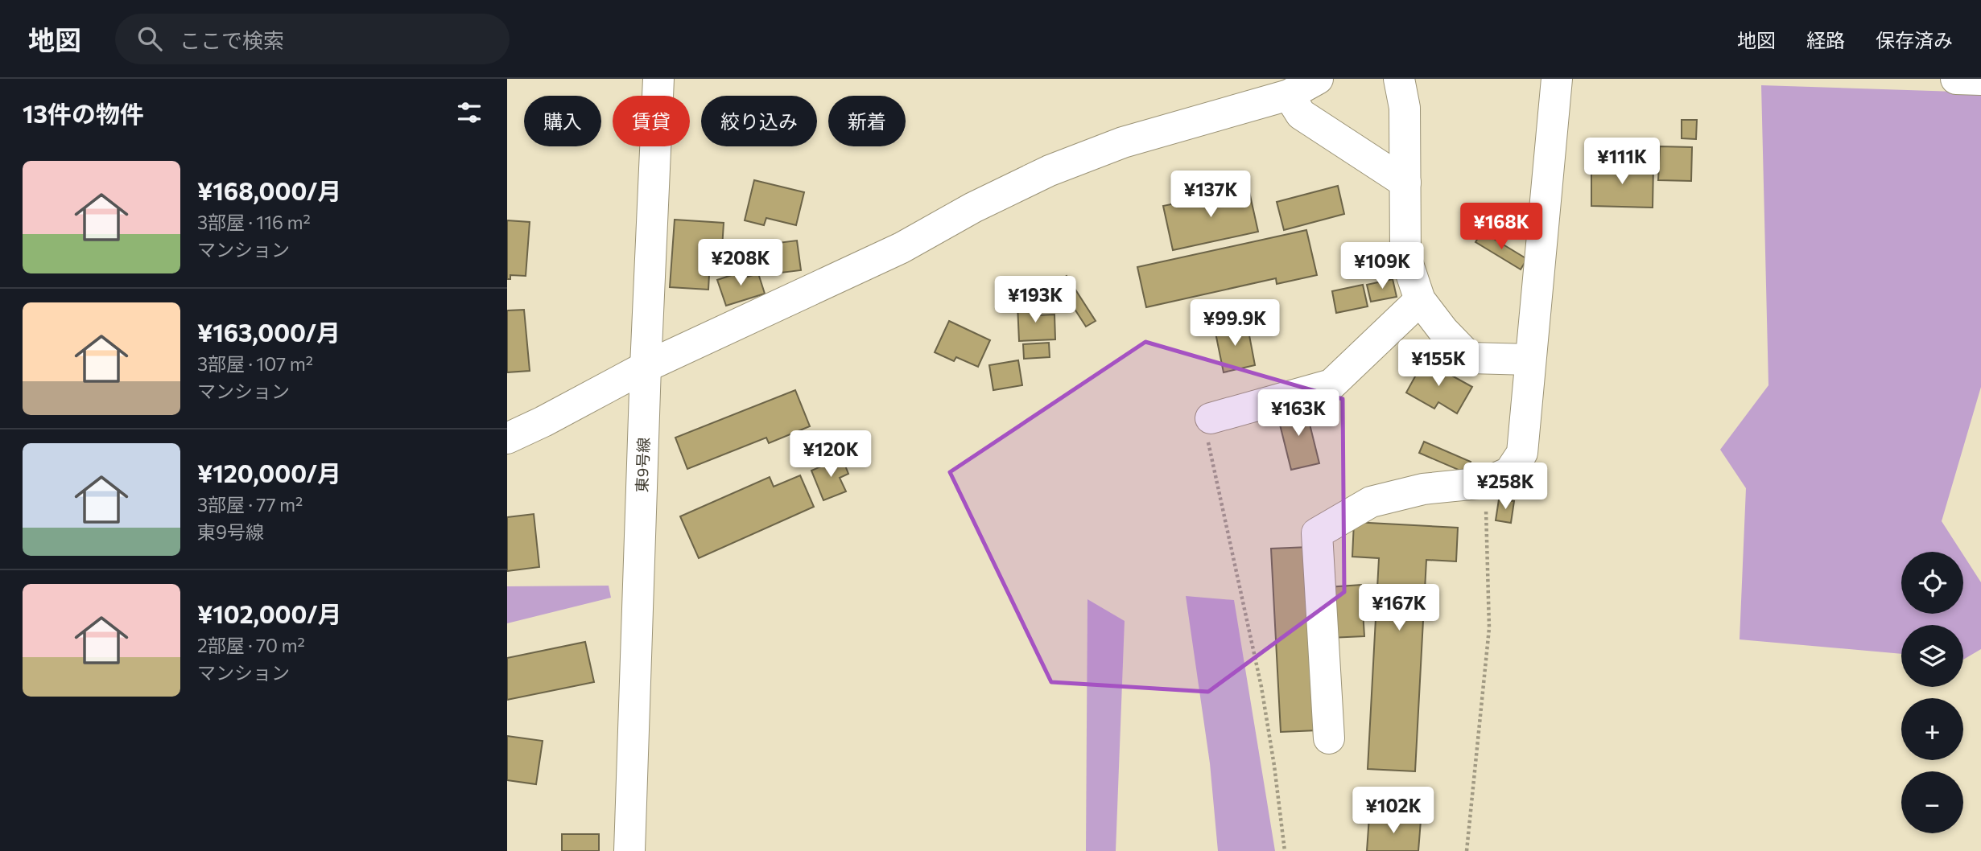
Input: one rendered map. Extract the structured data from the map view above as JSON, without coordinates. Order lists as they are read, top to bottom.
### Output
{
  "streets": {
    "street": ["東9号線"]
  },
  "page": {
    "header": "地図",
    "search": "ここで検索",
    "nav": ["地図", "経路", "保存済み"],
    "heading": "13件の物件",
    "chip": [
      "購入",
      "賃貸",
      "絞り込み",
      "新着"
    ],
    "price": [
      "¥111K",
      "¥137K",
      "¥168K",
      "¥208K",
      "¥109K",
      "¥193K",
      "¥99.9K",
      "¥155K",
      "¥163K",
      "¥120K",
      "¥258K",
      "¥167K",
      "¥102K"
    ],
    "list": [
      {
        "name": "¥168,000/月",
        "note": "3部屋 · 116 m² · マンション"
      },
      {
        "name": "¥163,000/月",
        "note": "3部屋 · 107 m² · マンション"
      },
      {
        "name": "¥120,000/月",
        "note": "3部屋 · 77 m² · 東9号線"
      },
      {
        "name": "¥102,000/月",
        "note": "2部屋 · 70 m² · マンション"
      }
    ],
    "map_buttons": ["+", "−"]
  }
}
